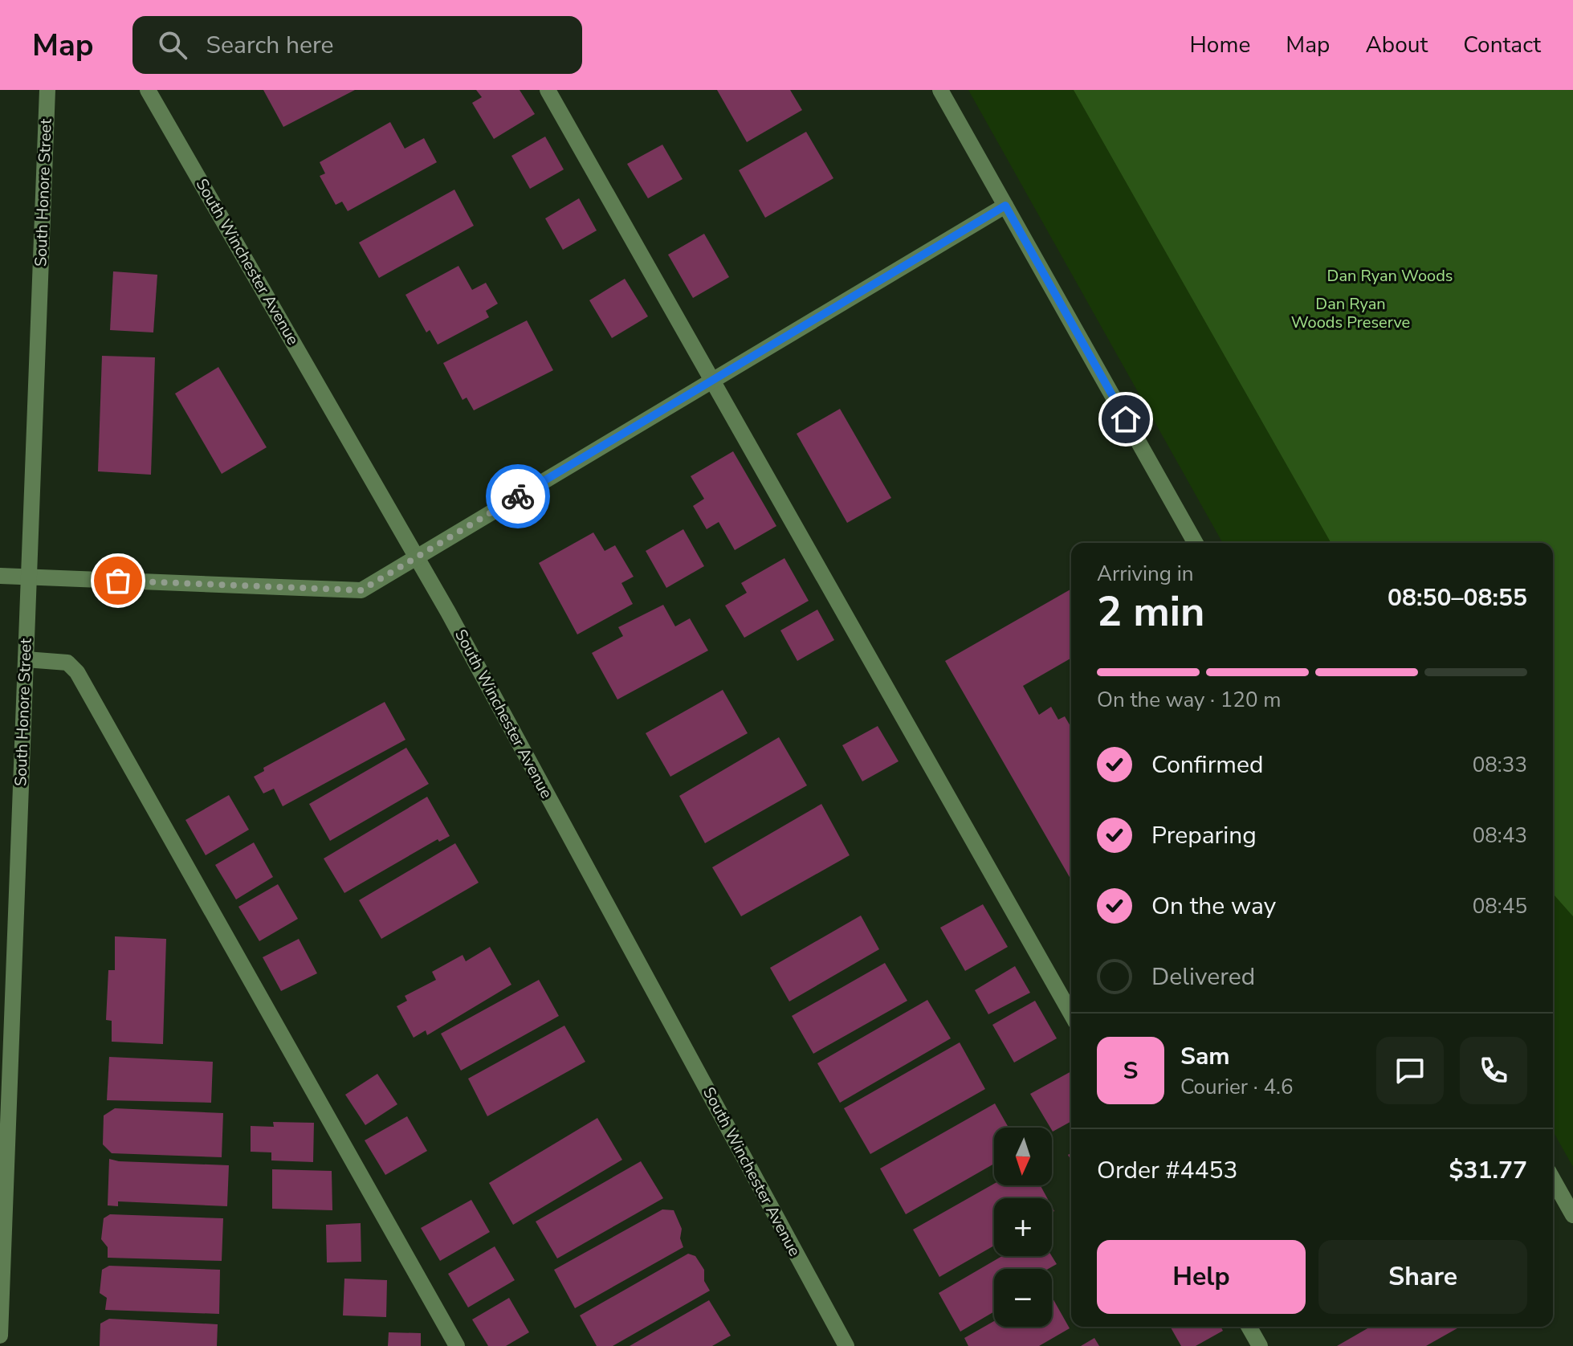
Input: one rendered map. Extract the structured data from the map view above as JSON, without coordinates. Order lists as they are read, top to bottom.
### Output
{
  "streets": {
    "street": ["South Honore Street", "South Winchester Avenue"]
  },
  "parks": ["Dan Ryan Woods", "Dan Ryan Woods Preserve"],
  "north": "bottom",
  "page": {
    "header": "Map",
    "search": "Search here",
    "nav": [
      "Home",
      "Map",
      "About",
      "Contact"
    ],
    "heading": ["2 min", "Arriving in", "08:50–08:55"],
    "panel": [
      "Sam",
      "Courier · 4.6",
      "Order #4453",
      "$31.77"
    ],
    "bar": "On the way · 120 m",
    "list": [
      ["Confirmed", "08:33"],
      ["Preparing", "08:43"],
      ["On the way", "08:45"],
      "Delivered"
    ],
    "round": "S",
    "map_buttons": ["+", "−"],
    "buttons": ["Help", "Share"]
  }
}
